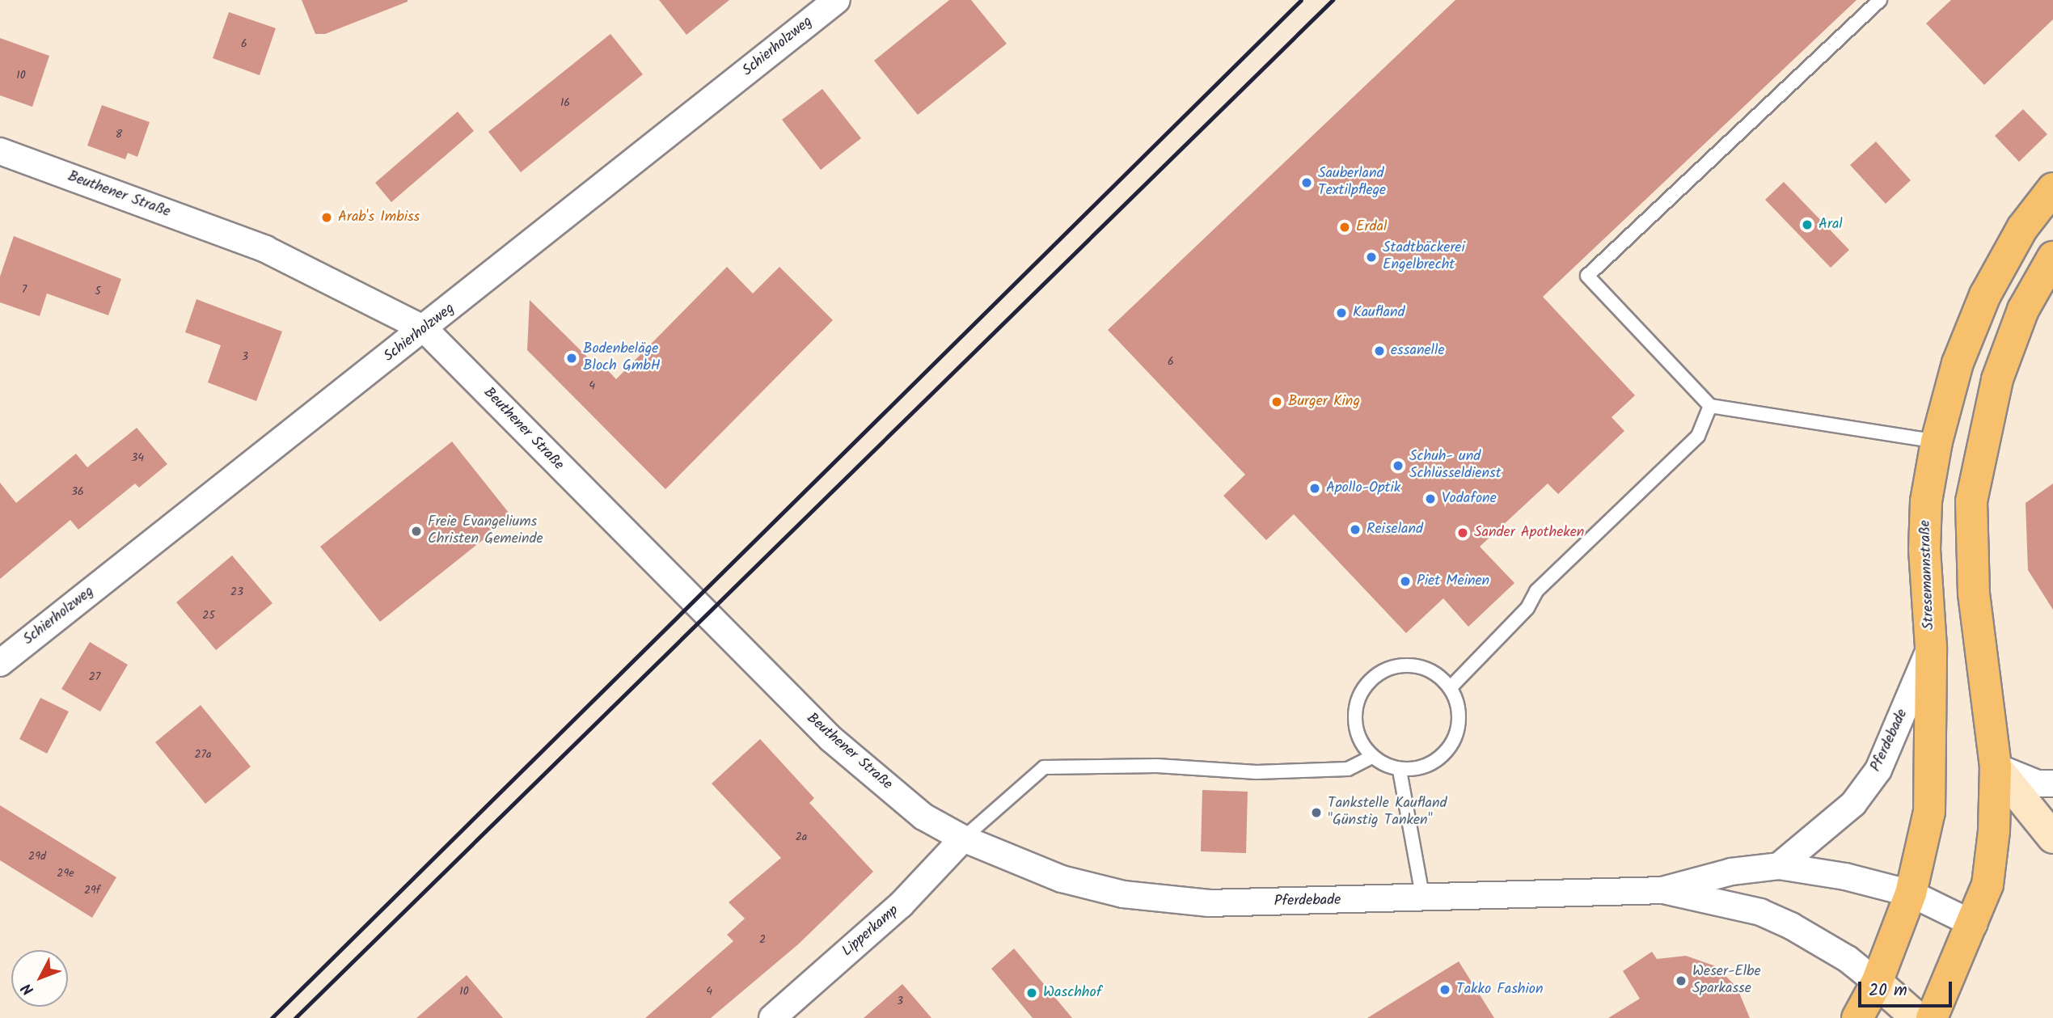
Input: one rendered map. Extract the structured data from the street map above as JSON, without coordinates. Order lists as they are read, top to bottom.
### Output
{
  "streets": {
    "main road": ["Stresemannstraße"],
    "street": [
      "Schierholzweg",
      "Beuthener Straße",
      "Pferdebade",
      "Lipperkamp"
    ]
  },
  "crossings": [
    ["Schierholzweg", "Beuthener Straße"],
    ["Beuthener Straße", "Pferdebade"],
    ["Beuthener Straße", "Lipperkamp"],
    ["Stresemannstraße", "Pferdebade"],
    ["Pferdebade", "Lipperkamp"]
  ],
  "places": [
    "Sauberland Textilpflege",
    "Arab's Imbiss",
    "Aral",
    "Erdal",
    "Stadtbäckerei Engelbrecht",
    "Kaufland",
    "essanelle",
    "Bodenbeläge Bloch GmbH",
    "Burger King",
    "Schuh- und Schlüsseldienst",
    "Apollo-Optik",
    "Vodafone",
    "Reiseland",
    "Freie Evangeliums Christen Gemeinde",
    "Sander Apotheken",
    "Piet Meinen",
    "Tankstelle Kaufland \"Günstig Tanken\"",
    "Weser-Elbe Sparkasse",
    "Takko Fashion",
    "Waschhof"
  ],
  "house_numbers": [
    "6",
    "10",
    "16",
    "8",
    "7",
    "5",
    "3",
    "6",
    "4",
    "34",
    "36",
    "23",
    "25",
    "27",
    "27a",
    "2a",
    "29d",
    "29e",
    "29f",
    "2",
    "10",
    "4",
    "3"
  ],
  "scale_bar": "20 m",
  "north": "bottom left"
}
